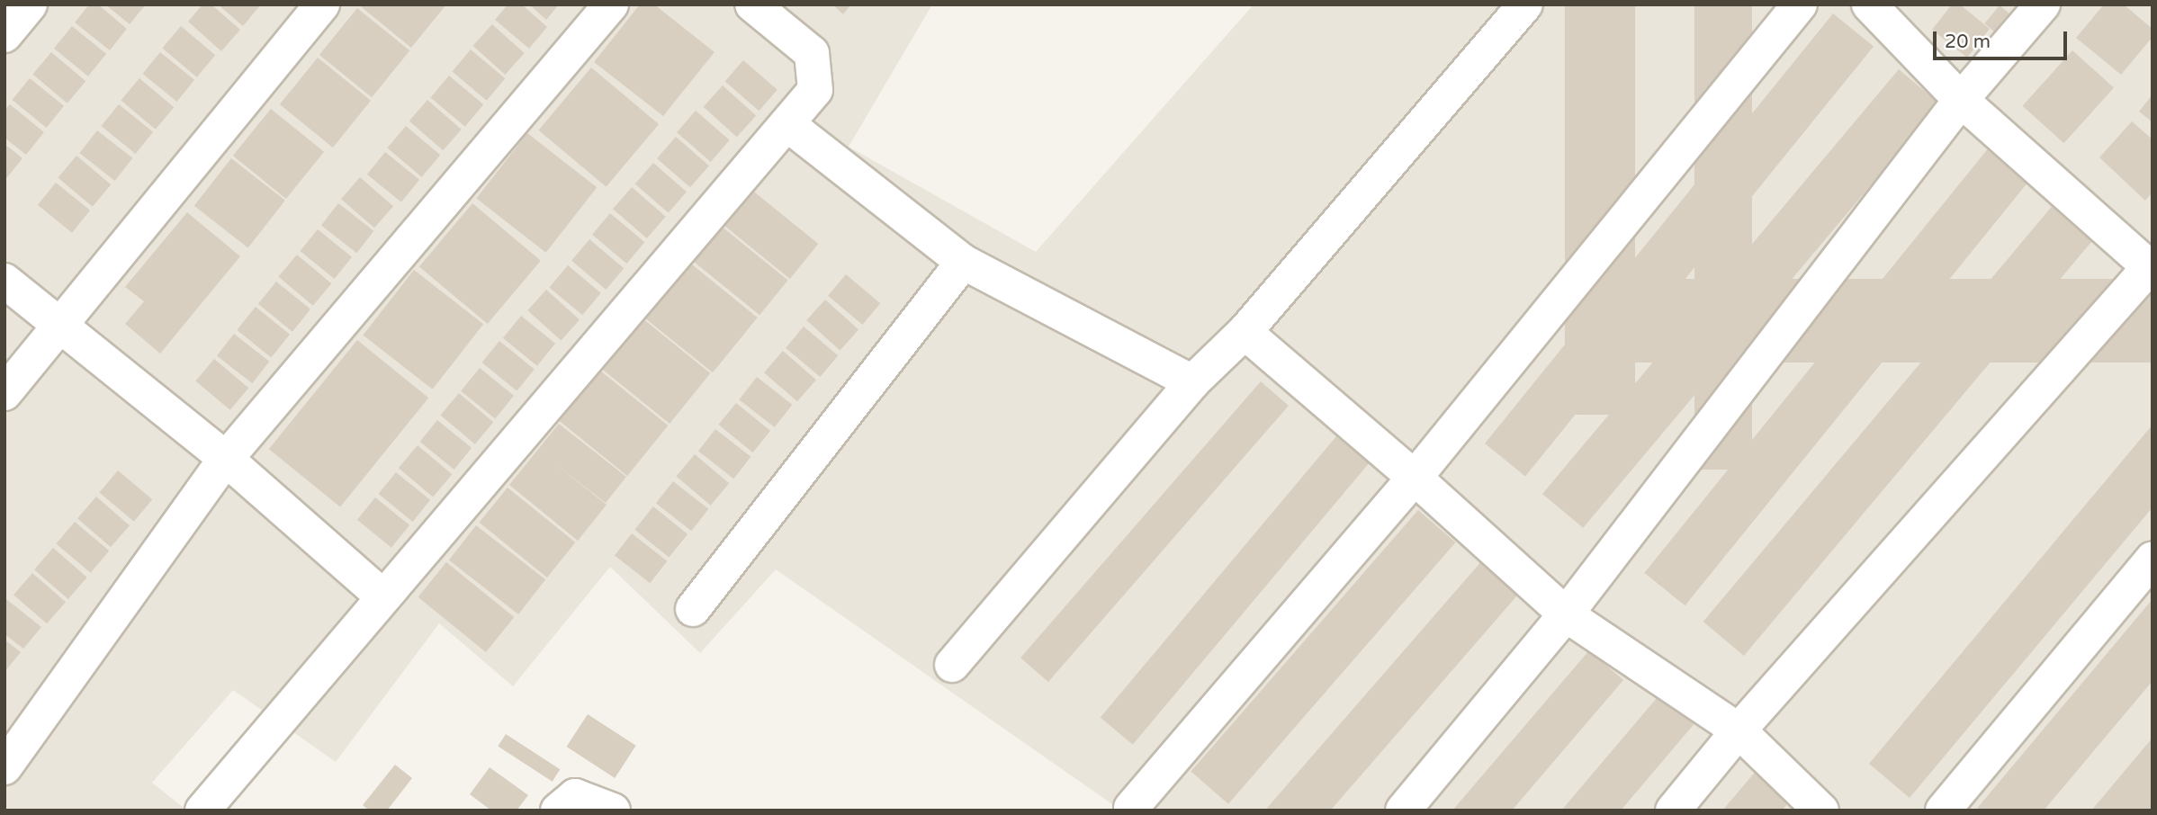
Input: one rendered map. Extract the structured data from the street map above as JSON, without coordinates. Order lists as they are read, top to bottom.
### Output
{
  "scale_bar": "20 m"
}
